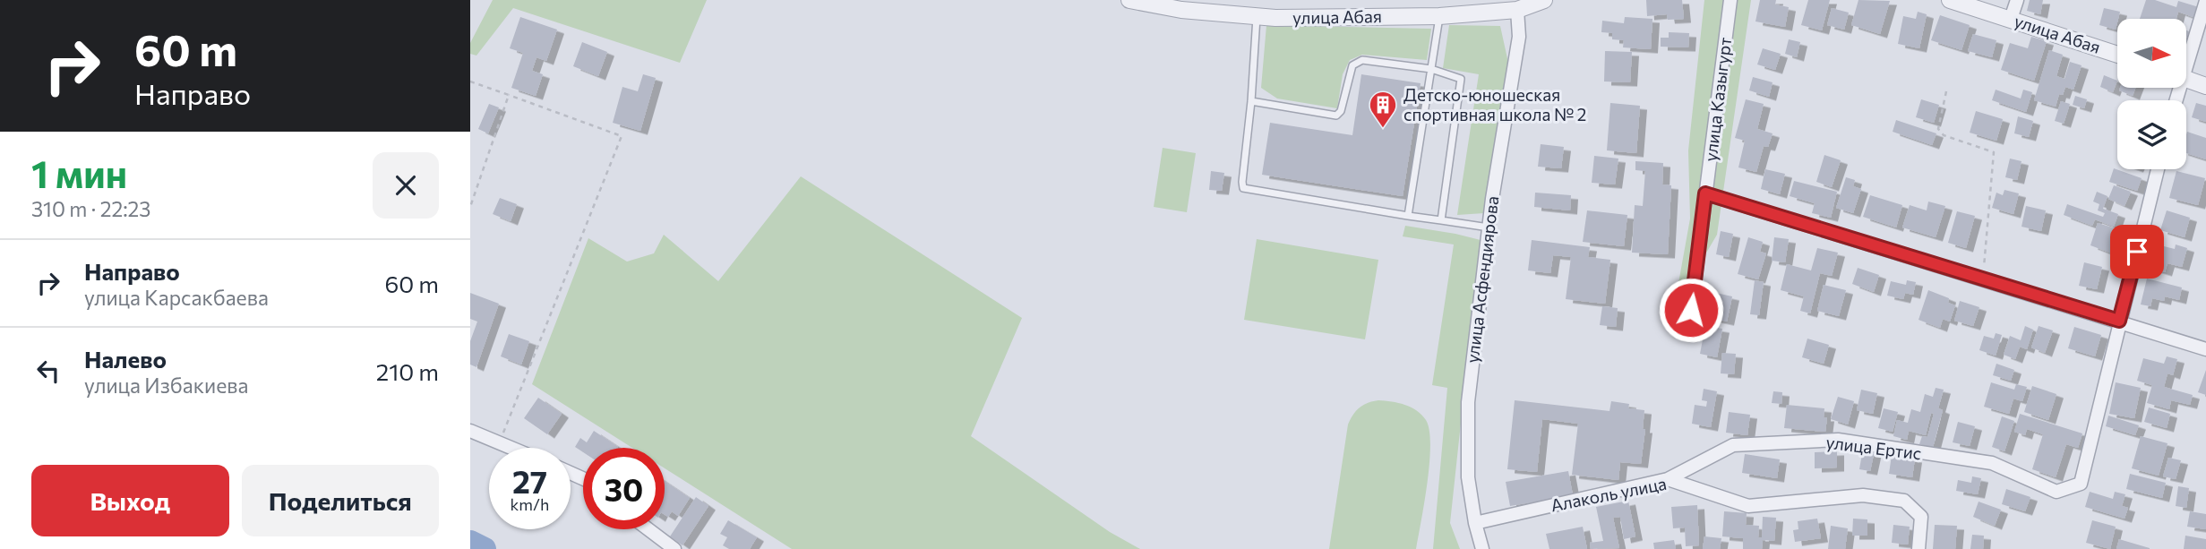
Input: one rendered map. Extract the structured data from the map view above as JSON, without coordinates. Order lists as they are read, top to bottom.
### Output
{
  "streets": {
    "street": [
      "улица Абая",
      "улица Казыгурт",
      "улица Асфендиярова",
      "улица Ертис",
      "Алаколь улица"
    ]
  },
  "crossings": [
    ["улица Абая", "улица Асфендиярова"],
    ["улица Асфендиярова", "Алаколь улица"],
    ["улица Ертис", "Алаколь улица"]
  ],
  "places": {
    "building": ["Детско-юношеская спортивная школа № 2"]
  },
  "north": "right",
  "page": {
    "turn": ["60 m", "Направо"],
    "heading": ["1 мин", "310 m · 22:23"],
    "list": [
      {
        "name": "Направо",
        "note": "улица Карсакбаева",
        "value": "60 m"
      },
      {
        "name": "Налево",
        "note": "улица Избакиева",
        "value": "210 m"
      }
    ],
    "speed": "27 km/h",
    "limit": "30",
    "buttons": ["Выход", "Поделиться"]
  }
}
